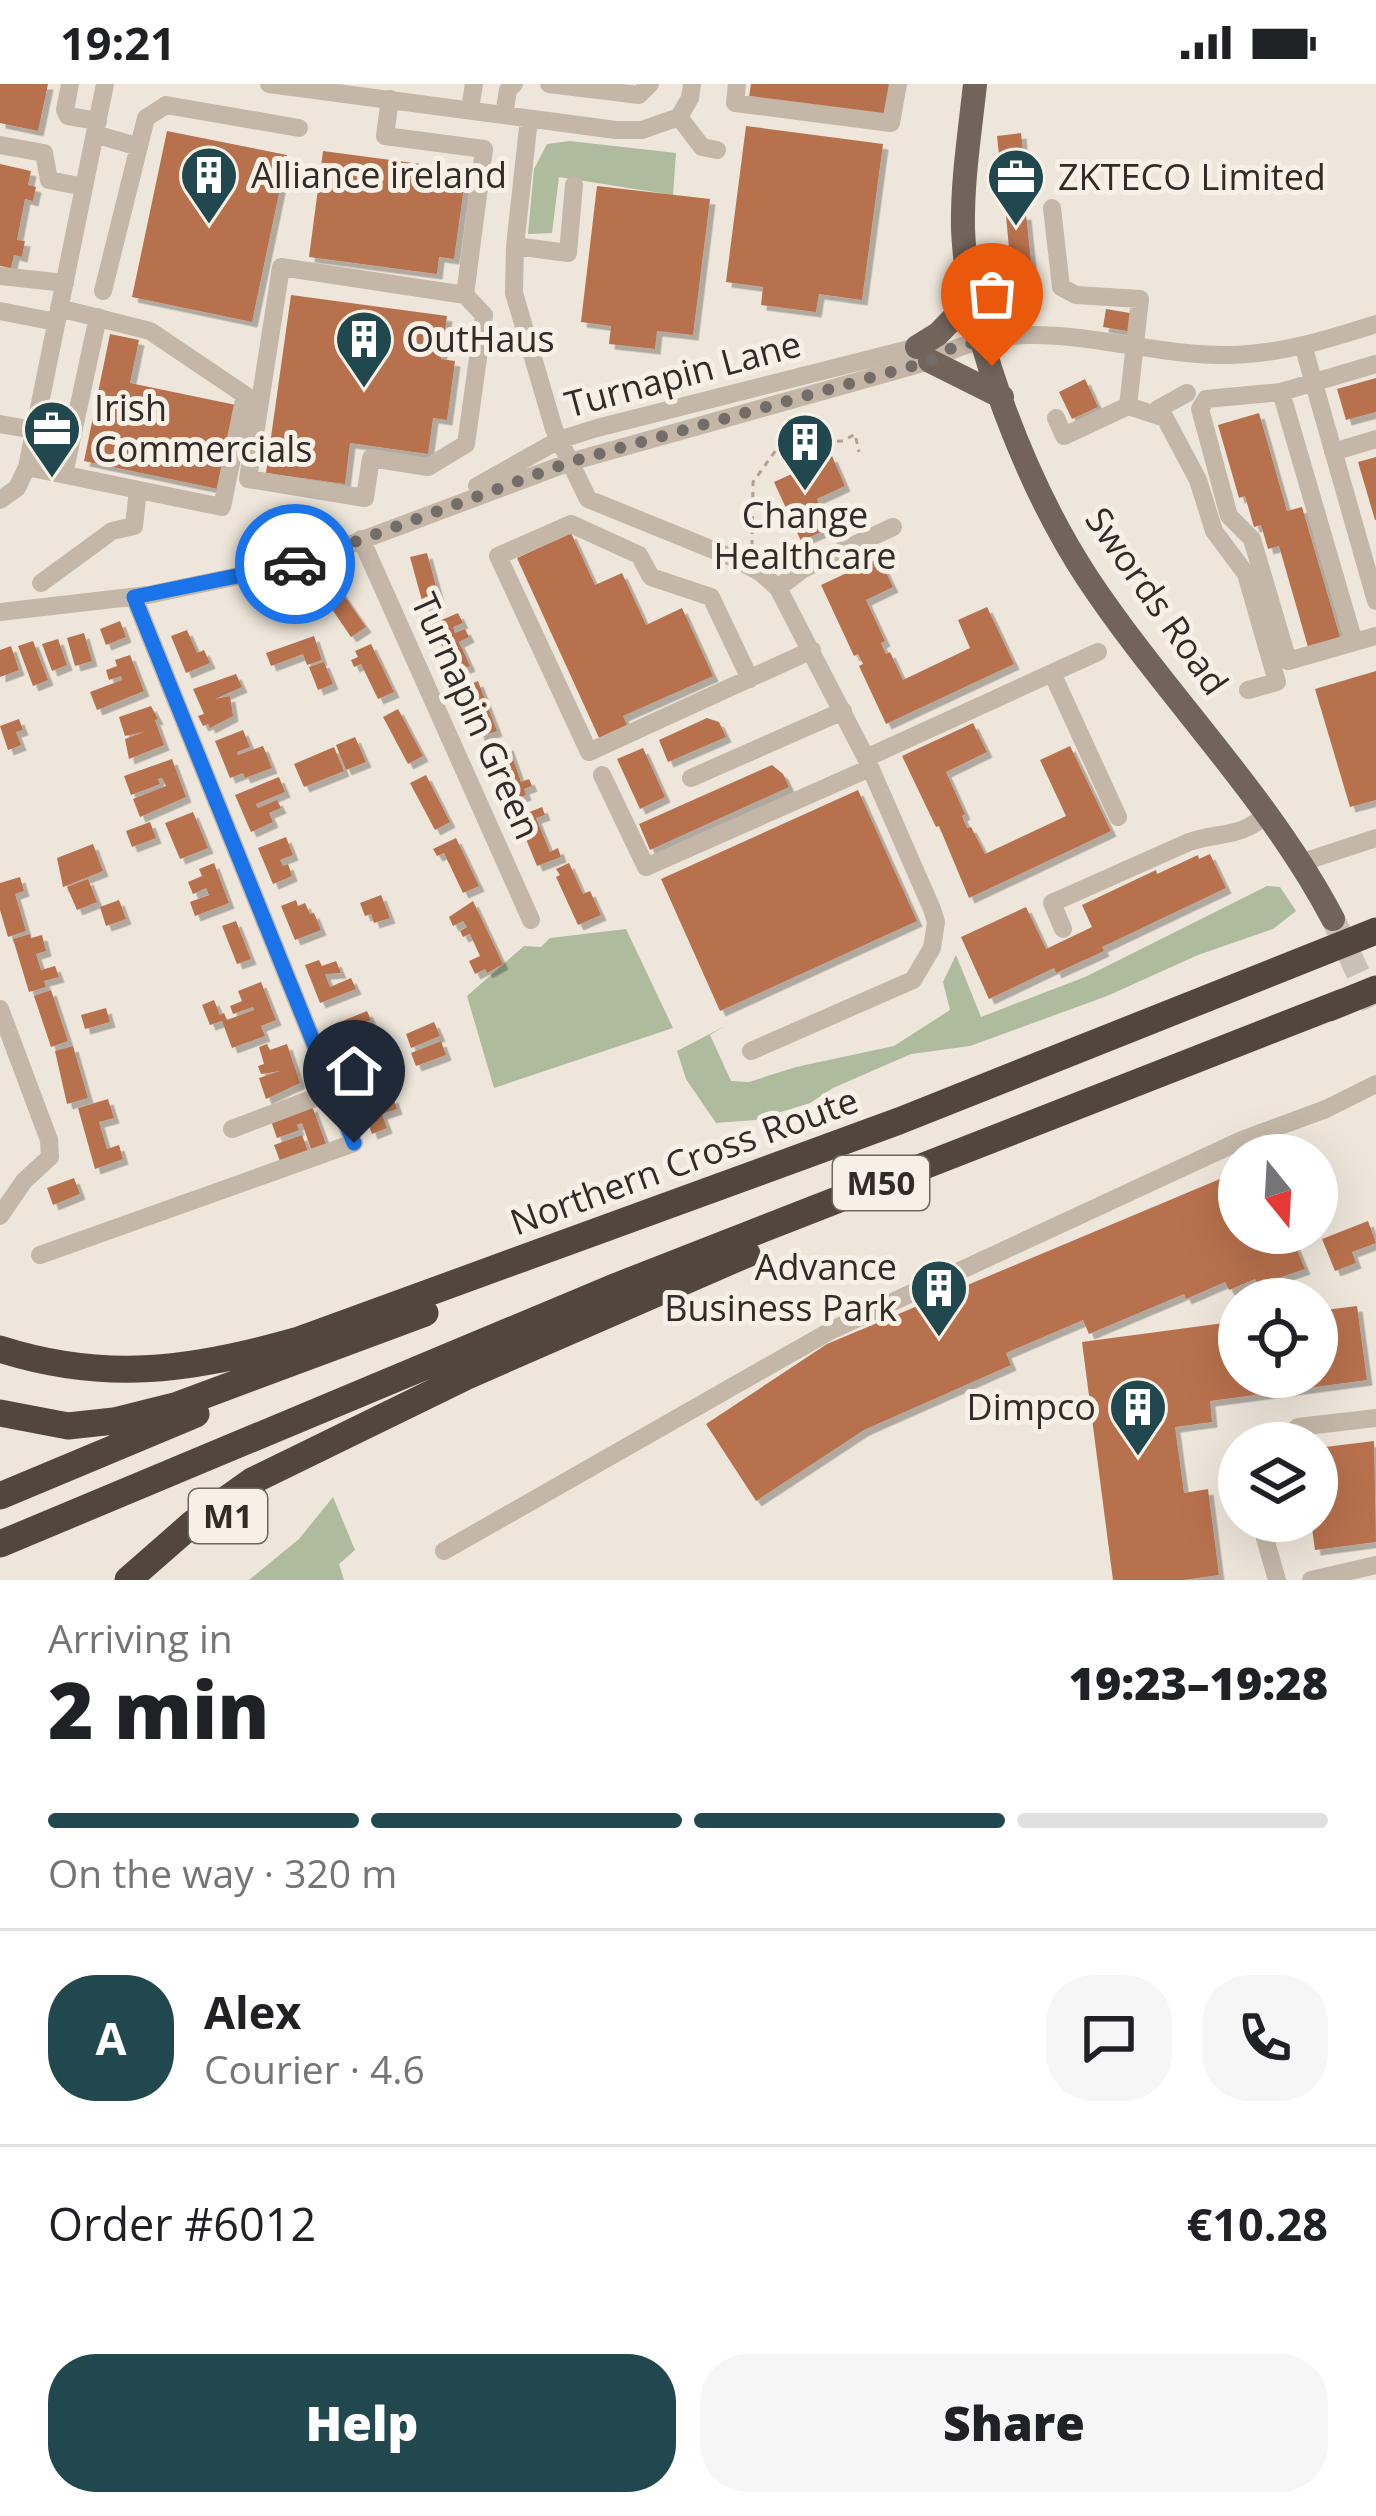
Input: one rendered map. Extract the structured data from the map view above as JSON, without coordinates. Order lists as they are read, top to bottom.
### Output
{
  "streets": {
    "highway": ["Northern Cross Route", "M50", "M1"],
    "main road": ["Swords Road"],
    "street": ["Turnapin Lane", "Turnapin Green"]
  },
  "crossings": [
    ["Turnapin Lane", "Swords Road"],
    ["Turnapin Lane", "Turnapin Green"],
    ["Northern Cross Route", "M50"],
    ["M50", "M1"]
  ],
  "places": {
    "building": [
      "Alliance ireland",
      "OutHaus",
      "Change Healthcare",
      "Advance Business Park",
      "Dimpco"
    ],
    "office": ["ZKTECO Limited", "Irish Commercials"]
  },
  "north": "bottom",
  "page": {
    "status": "19:21",
    "heading": ["2 min", "Arriving in", "19:23–19:28"],
    "panel": [
      "Alex",
      "Courier · 4.6",
      "Order #6012",
      "€10.28"
    ],
    "bar": "On the way · 320 m",
    "round": "A",
    "buttons": ["Help", "Share"]
  }
}
